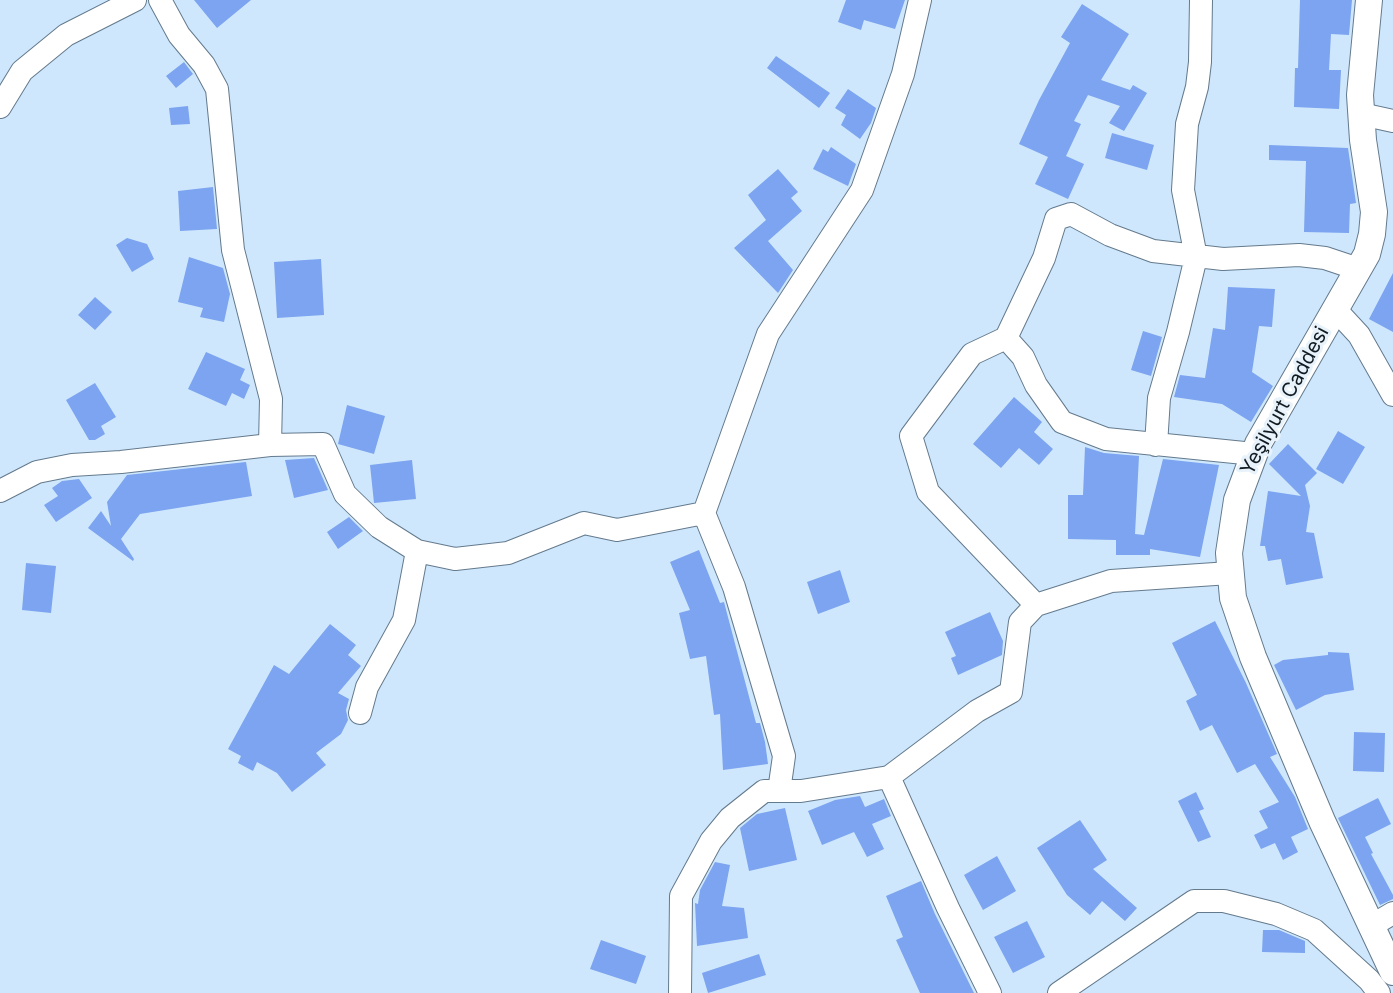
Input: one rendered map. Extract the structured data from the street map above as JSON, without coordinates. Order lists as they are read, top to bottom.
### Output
{
  "streets": {
    "main road": ["Yeşilyurt Caddesi"]
  }
}
